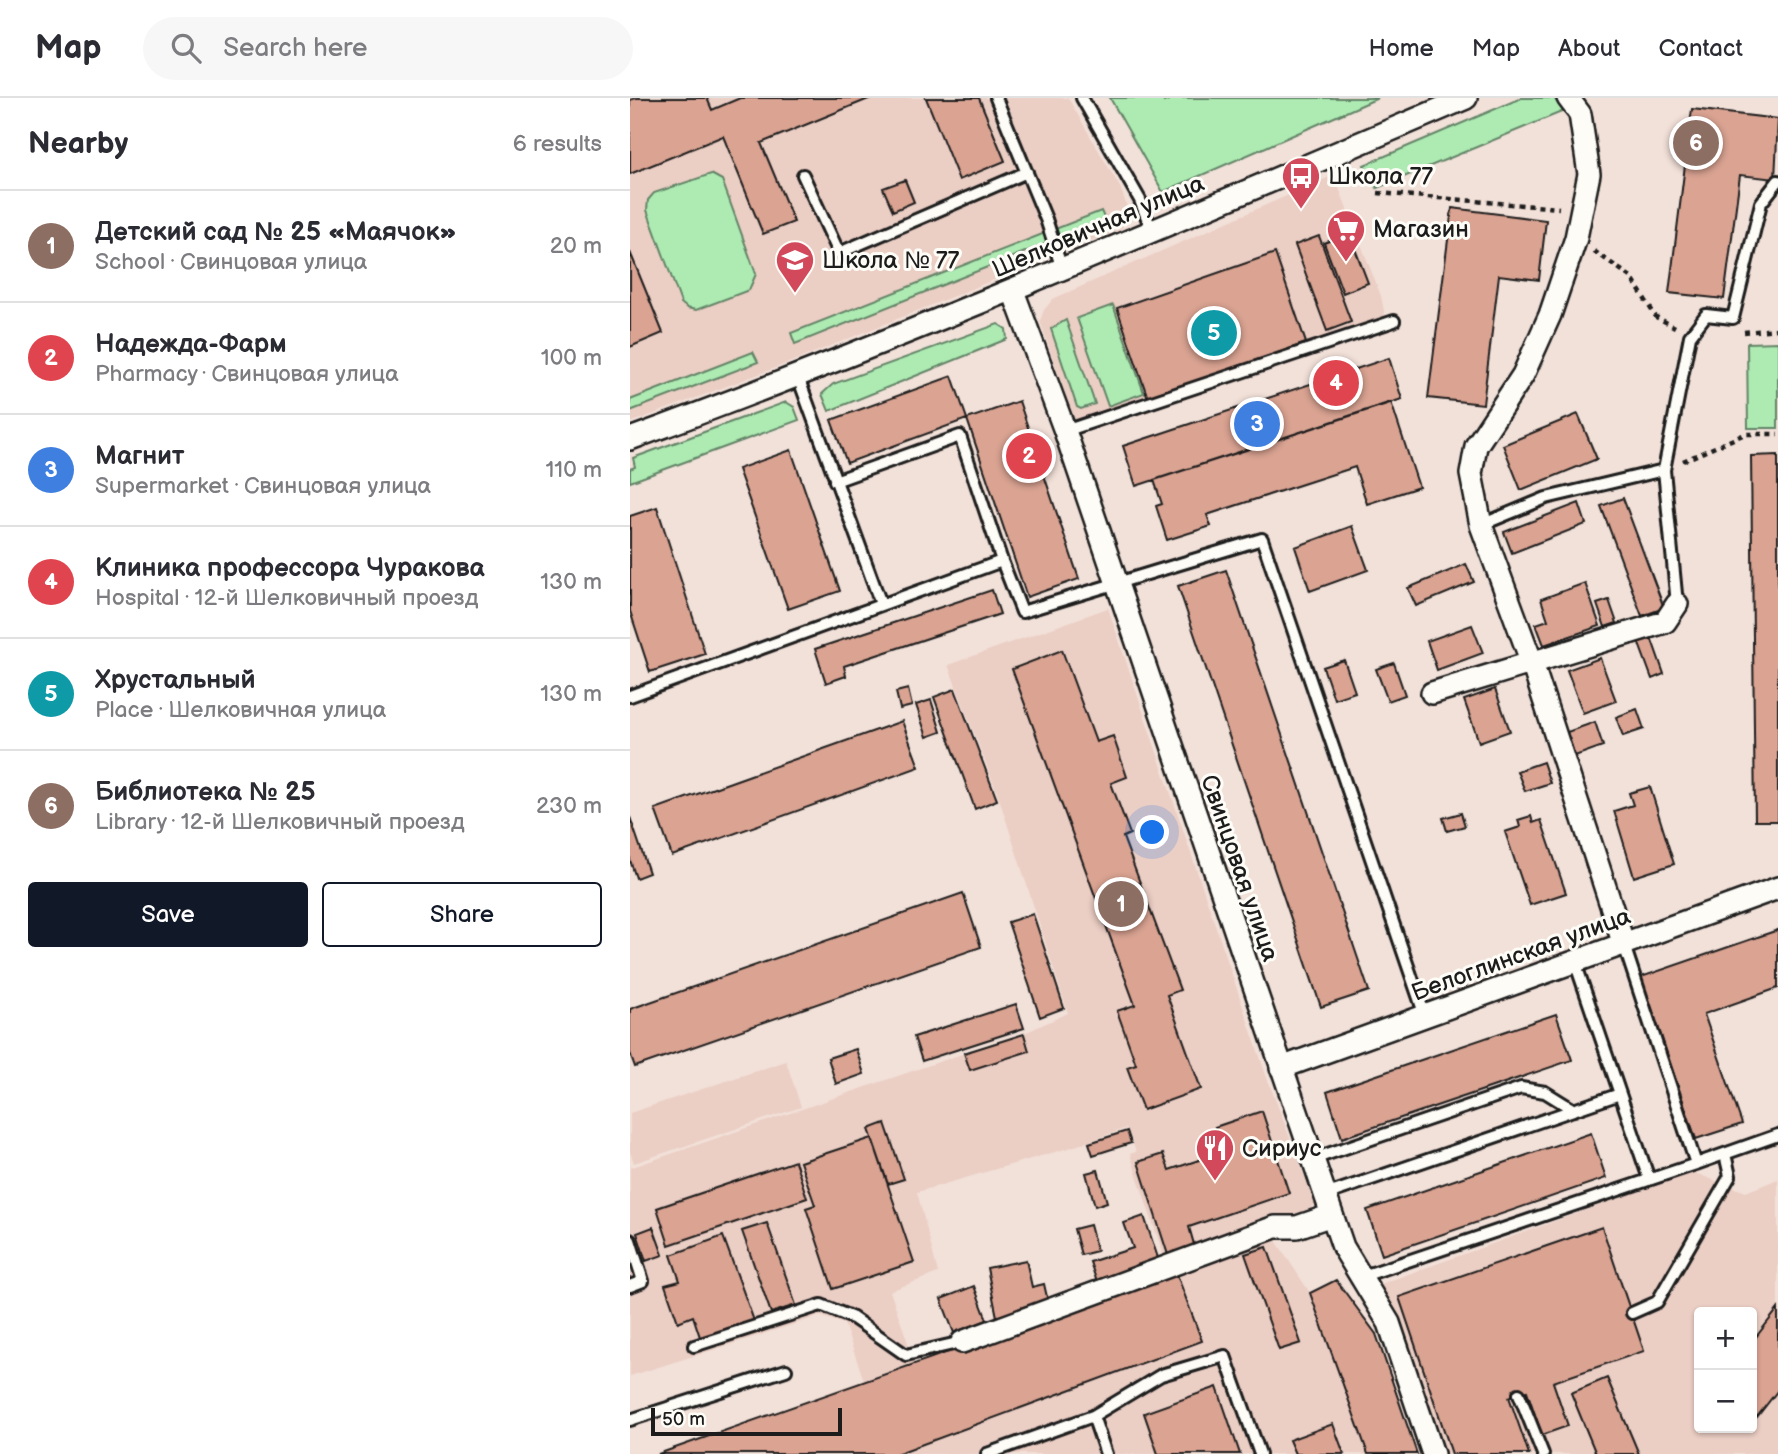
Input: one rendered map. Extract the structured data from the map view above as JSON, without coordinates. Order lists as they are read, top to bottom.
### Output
{
  "streets": {
    "street": ["Шелковичная улица", "Свинцовая улица", "Белоглинская улица"]
  },
  "crossings": [
    ["Шелковичная улица", "Свинцовая улица"],
    ["Свинцовая улица", "Белоглинская улица"]
  ],
  "places": {
    "bus stop": ["Школа 77"],
    "supermarket": ["Магазин"],
    "school or university": ["Школа № 77"],
    "restaurant": ["Сириус"]
  },
  "scale_bar": "50 m",
  "page": {
    "header": "Map",
    "search": "Search here",
    "nav": [
      "Home",
      "Map",
      "About",
      "Contact"
    ],
    "heading": ["Nearby", "6 results"],
    "pins": [
      "6",
      "5",
      "4",
      "3",
      "2",
      "1"
    ],
    "list": [
      {
        "mark": "1",
        "name": "Детский сад № 25 «Маячок»",
        "note": "School · Свинцовая улица",
        "value": "20 m"
      },
      {
        "mark": "2",
        "name": "Надежда-Фарм",
        "note": "Pharmacy · Свинцовая улица",
        "value": "100 m"
      },
      {
        "mark": "3",
        "name": "Магнит",
        "note": "Supermarket · Свинцовая улица",
        "value": "110 m"
      },
      {
        "mark": "4",
        "name": "Клиника профессора Чуракова",
        "note": "Hospital · 12-й Шелковичный проезд",
        "value": "130 m"
      },
      {
        "mark": "5",
        "name": "Хрустальный",
        "note": "Place · Шелковичная улица",
        "value": "130 m"
      },
      {
        "mark": "6",
        "name": "Библиотека № 25",
        "note": "Library · 12-й Шелковичный проезд",
        "value": "230 m"
      }
    ],
    "buttons": ["Save", "Share"],
    "map_buttons": ["+", "−"],
    "scale": "50 m"
  }
}
